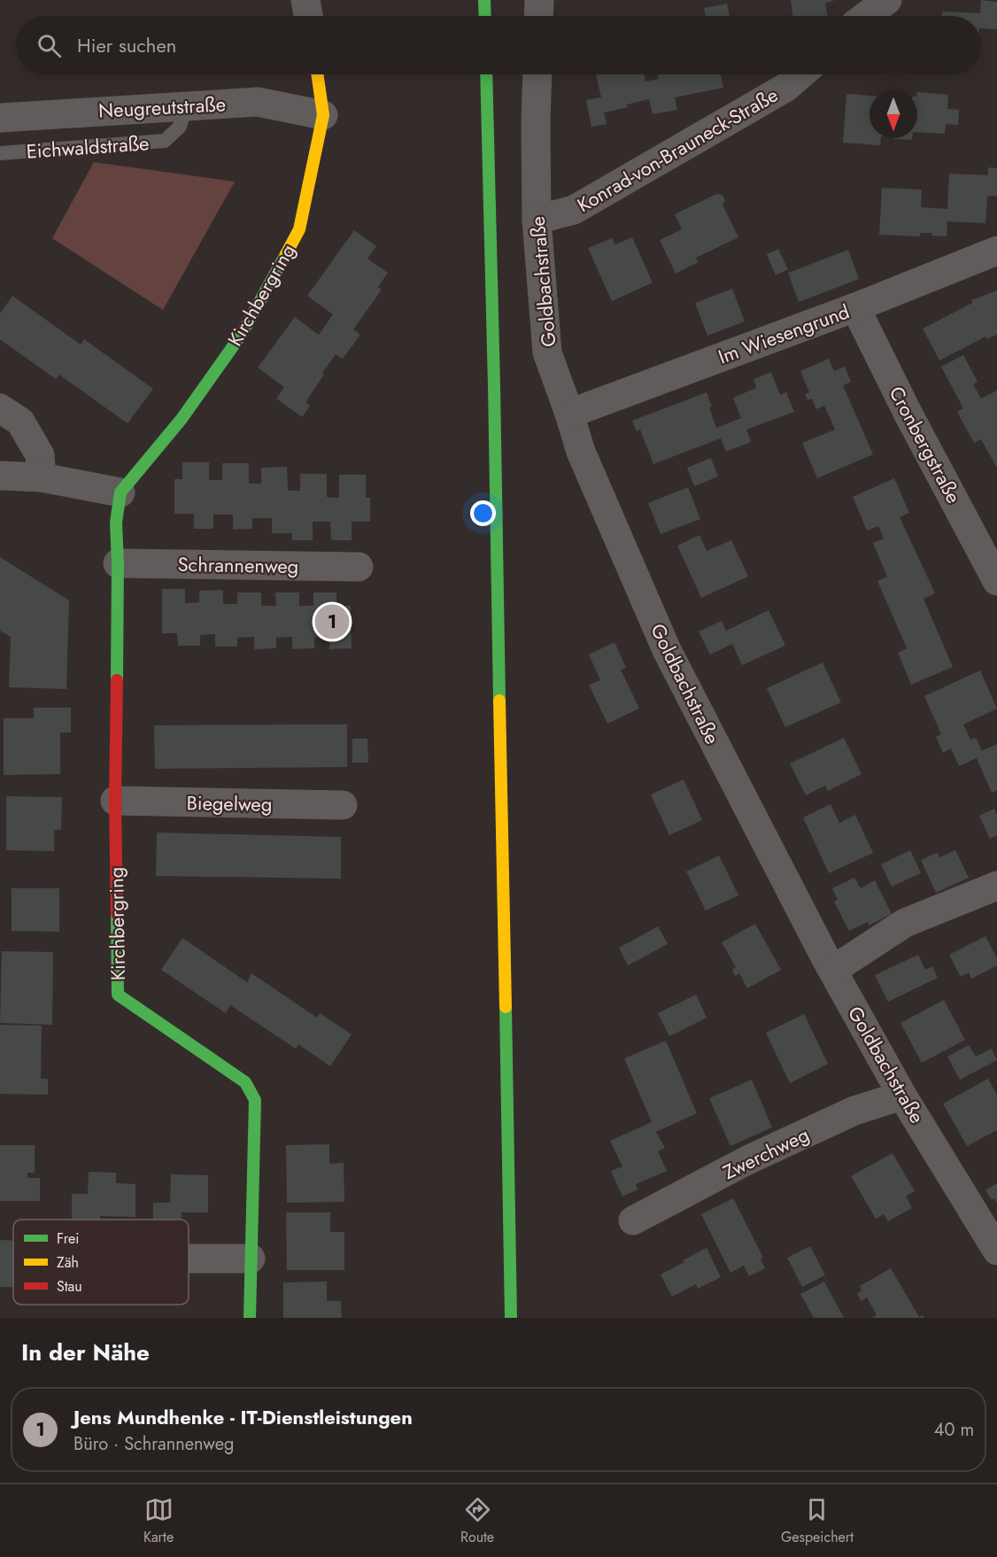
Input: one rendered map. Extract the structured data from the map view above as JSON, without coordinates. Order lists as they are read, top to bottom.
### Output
{
  "streets": {
    "street": [
      "Neugreutstraße",
      "Konrad-von-Brauneck-Straße",
      "Goldbachstraße",
      "Kirchbergring",
      "Im Wiesengrund",
      "Cronbergstraße",
      "Schrannenweg",
      "Biegelweg",
      "Zwerchweg"
    ],
    "lane": ["Eichwaldstraße"]
  },
  "crossings": [
    ["Neugreutstraße", "Eichwaldstraße"],
    ["Neugreutstraße", "Kirchbergring"],
    ["Konrad-von-Brauneck-Straße", "Goldbachstraße"],
    ["Goldbachstraße", "Im Wiesengrund"],
    ["Goldbachstraße", "Zwerchweg"],
    ["Kirchbergring", "Schrannenweg"],
    ["Kirchbergring", "Biegelweg"],
    ["Im Wiesengrund", "Cronbergstraße"]
  ],
  "legend": ["Frei", "Zäh", "Stau"],
  "north": "bottom",
  "page": {
    "search": "Hier suchen",
    "pins": "1",
    "heading": "In der Nähe",
    "list": [
      {
        "mark": "1",
        "name": "Jens Mundhenke - IT-Dienstleistungen",
        "note": "Büro · Schrannenweg",
        "value": "40 m"
      }
    ],
    "nav": ["Karte", "Route", "Gespeichert"]
  }
}
